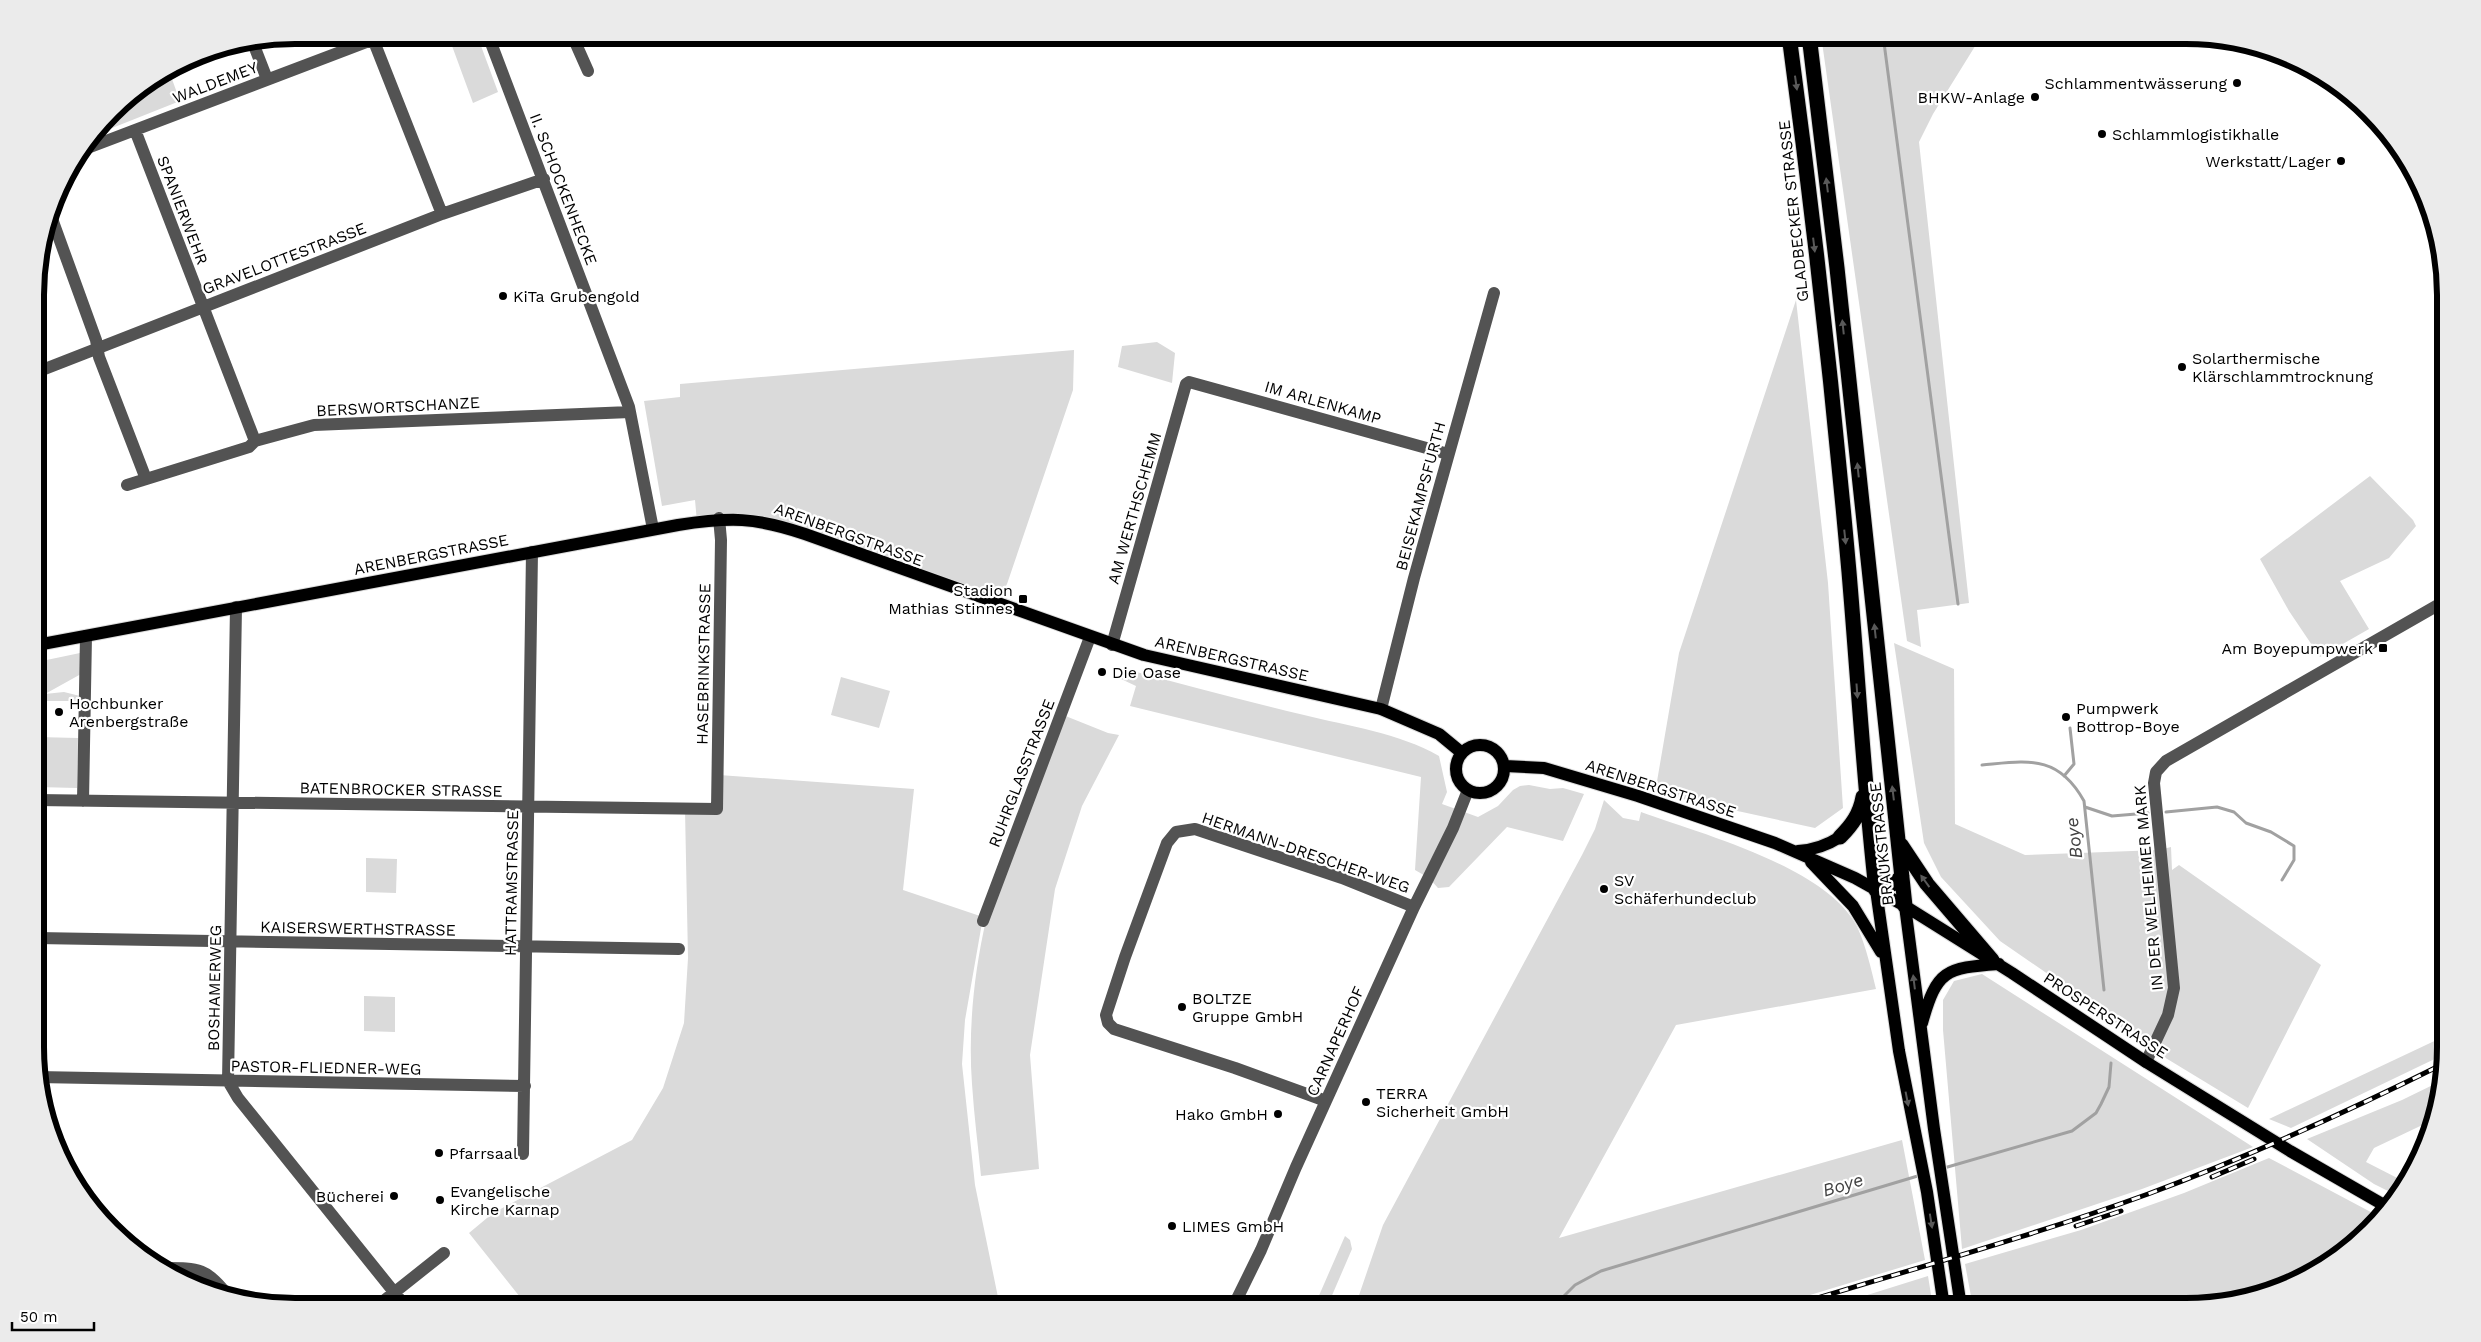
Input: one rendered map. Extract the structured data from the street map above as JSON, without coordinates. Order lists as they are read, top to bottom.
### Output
{
  "streets": {
    "highway": ["GLADBECKER STRASSE", "BRAUKSTRASSE"],
    "main road": ["ARENBERGSTRASSE", "PROSPERSTRASSE"],
    "street": [
      "WALDEMEY",
      "II. SCHOCKENHECKE",
      "SPANIERWEHR",
      "GRAVELOTTESTRASSE",
      "IM ARLENKAMP",
      "BERSWORTSCHANZE",
      "BEISEKAMPSFURTH",
      "AM WERTHSCHEMM",
      "HASEBRINKSTRASSE",
      "RUHRGLASSTRASSE",
      "BATENBROCKER STRASSE",
      "HERMANN-DRESCHER-WEG",
      "HATTRAMSTRASSE",
      "IN DER WELHEIMER MARK",
      "KAISERSWERTHSTRASSE",
      "BOSHAMERWEG",
      "CARNAPERHOF",
      "PASTOR-FLIEDNER-WEG"
    ]
  },
  "crossings": [
    ["WALDEMEY", "SPANIERWEHR"],
    ["II. SCHOCKENHECKE", "GRAVELOTTESTRASSE"],
    ["II. SCHOCKENHECKE", "BERSWORTSCHANZE"],
    ["II. SCHOCKENHECKE", "ARENBERGSTRASSE"],
    ["SPANIERWEHR", "GRAVELOTTESTRASSE"],
    ["SPANIERWEHR", "BERSWORTSCHANZE"],
    ["GLADBECKER STRASSE", "BRAUKSTRASSE"],
    ["IM ARLENKAMP", "BEISEKAMPSFURTH"],
    ["IM ARLENKAMP", "AM WERTHSCHEMM"],
    ["BEISEKAMPSFURTH", "ARENBERGSTRASSE"],
    ["AM WERTHSCHEMM", "ARENBERGSTRASSE"],
    ["ARENBERGSTRASSE", "HASEBRINKSTRASSE"],
    ["ARENBERGSTRASSE", "RUHRGLASSTRASSE"],
    ["ARENBERGSTRASSE", "HATTRAMSTRASSE"],
    ["ARENBERGSTRASSE", "BOSHAMERWEG"],
    ["ARENBERGSTRASSE", "PROSPERSTRASSE"],
    ["ARENBERGSTRASSE", "CARNAPERHOF"],
    ["HASEBRINKSTRASSE", "BATENBROCKER STRASSE"],
    ["BATENBROCKER STRASSE", "HATTRAMSTRASSE"],
    ["BATENBROCKER STRASSE", "BOSHAMERWEG"],
    ["BRAUKSTRASSE", "PROSPERSTRASSE"],
    ["HERMANN-DRESCHER-WEG", "CARNAPERHOF"],
    ["HATTRAMSTRASSE", "KAISERSWERTHSTRASSE"],
    ["HATTRAMSTRASSE", "PASTOR-FLIEDNER-WEG"],
    ["IN DER WELHEIMER MARK", "PROSPERSTRASSE"],
    ["KAISERSWERTHSTRASSE", "BOSHAMERWEG"],
    ["BOSHAMERWEG", "PASTOR-FLIEDNER-WEG"]
  ],
  "one_way": ["GLADBECKER STRASSE"],
  "water": ["Boye"],
  "places": {
    "other": [
      "Schlammentwässerung",
      "BHKW-Anlage",
      "Schlammlogistikhalle",
      "Werkstatt/Lager",
      "KiTa Grubengold",
      "Solarthermische Klärschlammtrocknung",
      "Die Oase",
      "Hochbunker Arenbergstraße",
      "Pumpwerk Bottrop-Boye",
      "SV Schäferhundeclub",
      "BOLTZE Gruppe GmbH",
      "TERRA Sicherheit GmbH",
      "Hako GmbH",
      "Pfarrsaal",
      "Bücherei",
      "Evangelische Kirche Karnap",
      "LIMES GmbH"
    ],
    "transit": ["Stadion Mathias Stinnes", "Am Boyepumpwerk"]
  },
  "scale_bar": "50 m"
}
